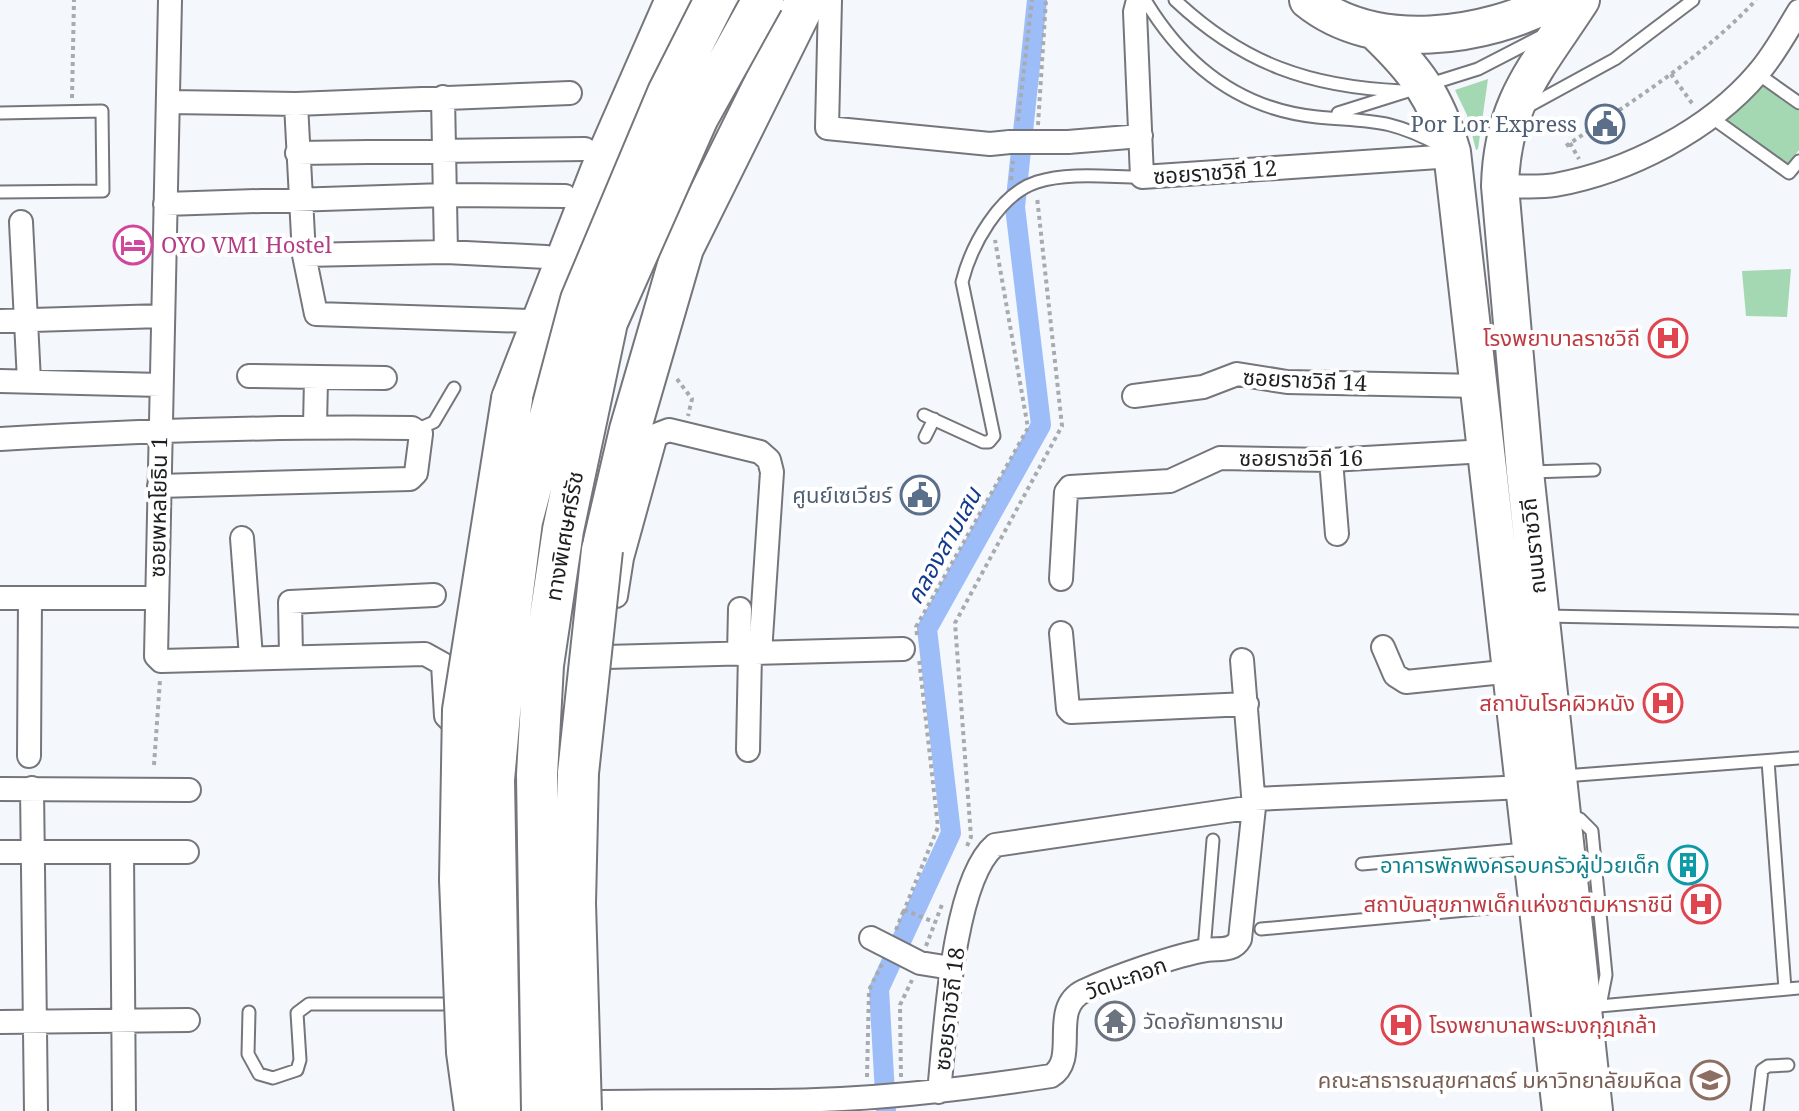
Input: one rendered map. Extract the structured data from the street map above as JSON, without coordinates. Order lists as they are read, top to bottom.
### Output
{
  "streets": {
    "highway": ["ทางพิเศษศรีรัช"],
    "main road": ["ถนนราชวิถี"],
    "street": [
      "ซอยราชวิถี 12",
      "ซอยราชวิถี 14",
      "ซอยราชวิถี 16",
      "ซอยพหลโยธิน 1",
      "วัดมะกอก",
      "ซอยราชวิถี 18"
    ]
  },
  "crossings": [
    ["ซอยราชวิถี 12", "ถนนราชวิถี"],
    ["ซอยราชวิถี 14", "ถนนราชวิถี"],
    ["ซอยราชวิถี 16", "ถนนราชวิถี"],
    ["ทางพิเศษศรีรัช", "ซอยราชวิถี 18"],
    ["ถนนราชวิถี", "ซอยราชวิถี 18"],
    ["วัดมะกอก", "ซอยราชวิถี 18"]
  ],
  "water": ["คลองสามเสน"],
  "places": {
    "public building": ["Por Lor Express", "ศูนย์เซเวียร์"],
    "hotel": ["OYO VM1 Hostel"],
    "hospital": [
      "โรงพยาบาลราชวิถี",
      "สถาบันโรคผิวหนัง",
      "สถาบันสุขภาพเด็กแห่งชาติมหาราชินี",
      "โรงพยาบาลพระมงกุฎเกล้า"
    ],
    "building": ["อาคารพักพิงครอบครัวผู้ป่วยเด็ก"],
    "temple": ["วัดอภัยทายาราม"],
    "school or university": ["คณะสาธารณสุขศาสตร์ มหาวิทยาลัยมหิดล"]
  }
}
